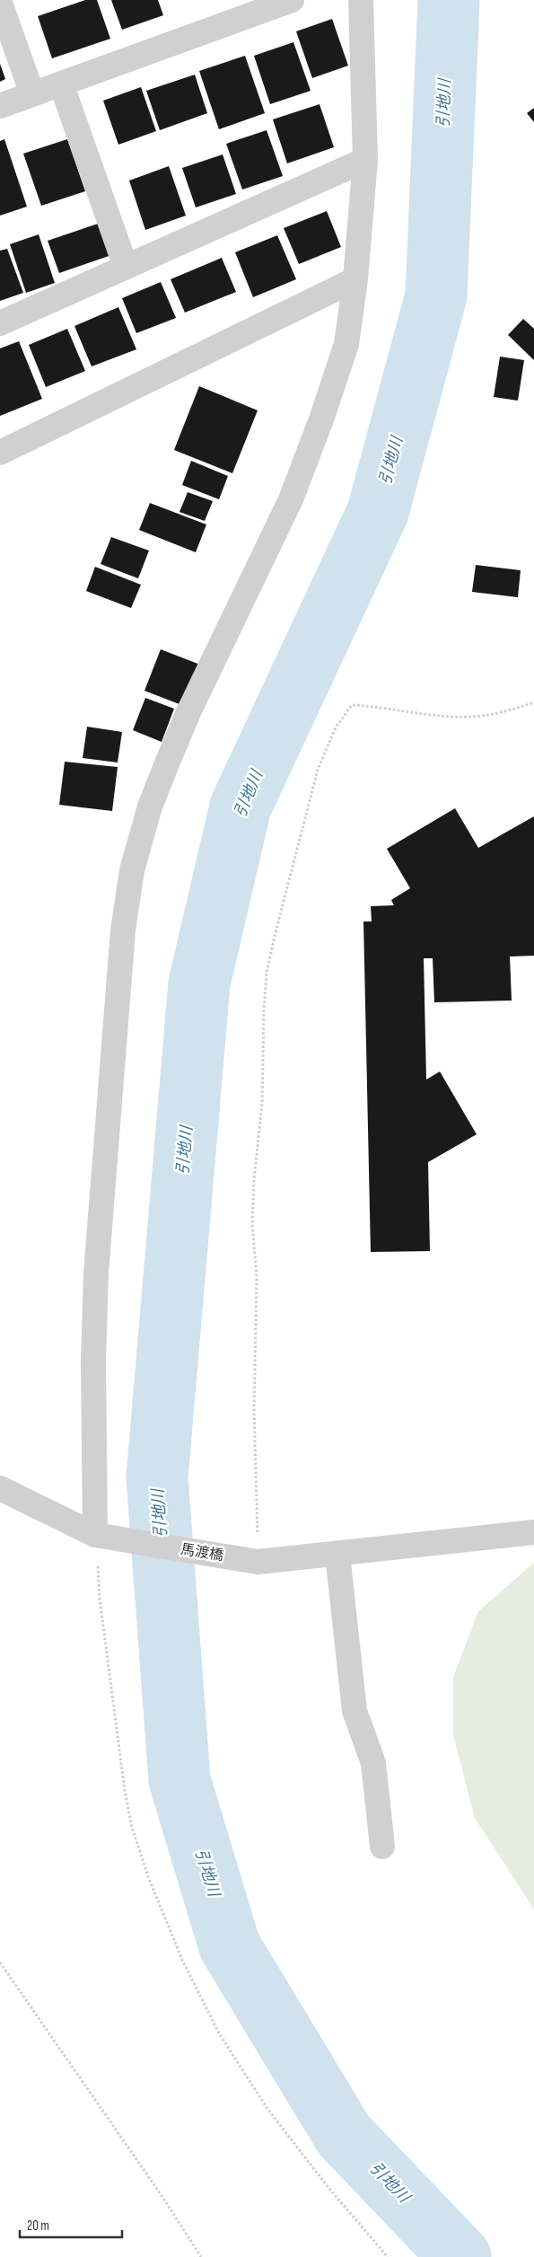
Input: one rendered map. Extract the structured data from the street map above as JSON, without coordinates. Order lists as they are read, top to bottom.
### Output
{
  "streets": {
    "street": ["馬渡橋"]
  },
  "water": ["引地川"],
  "scale_bar": "20 m"
}
